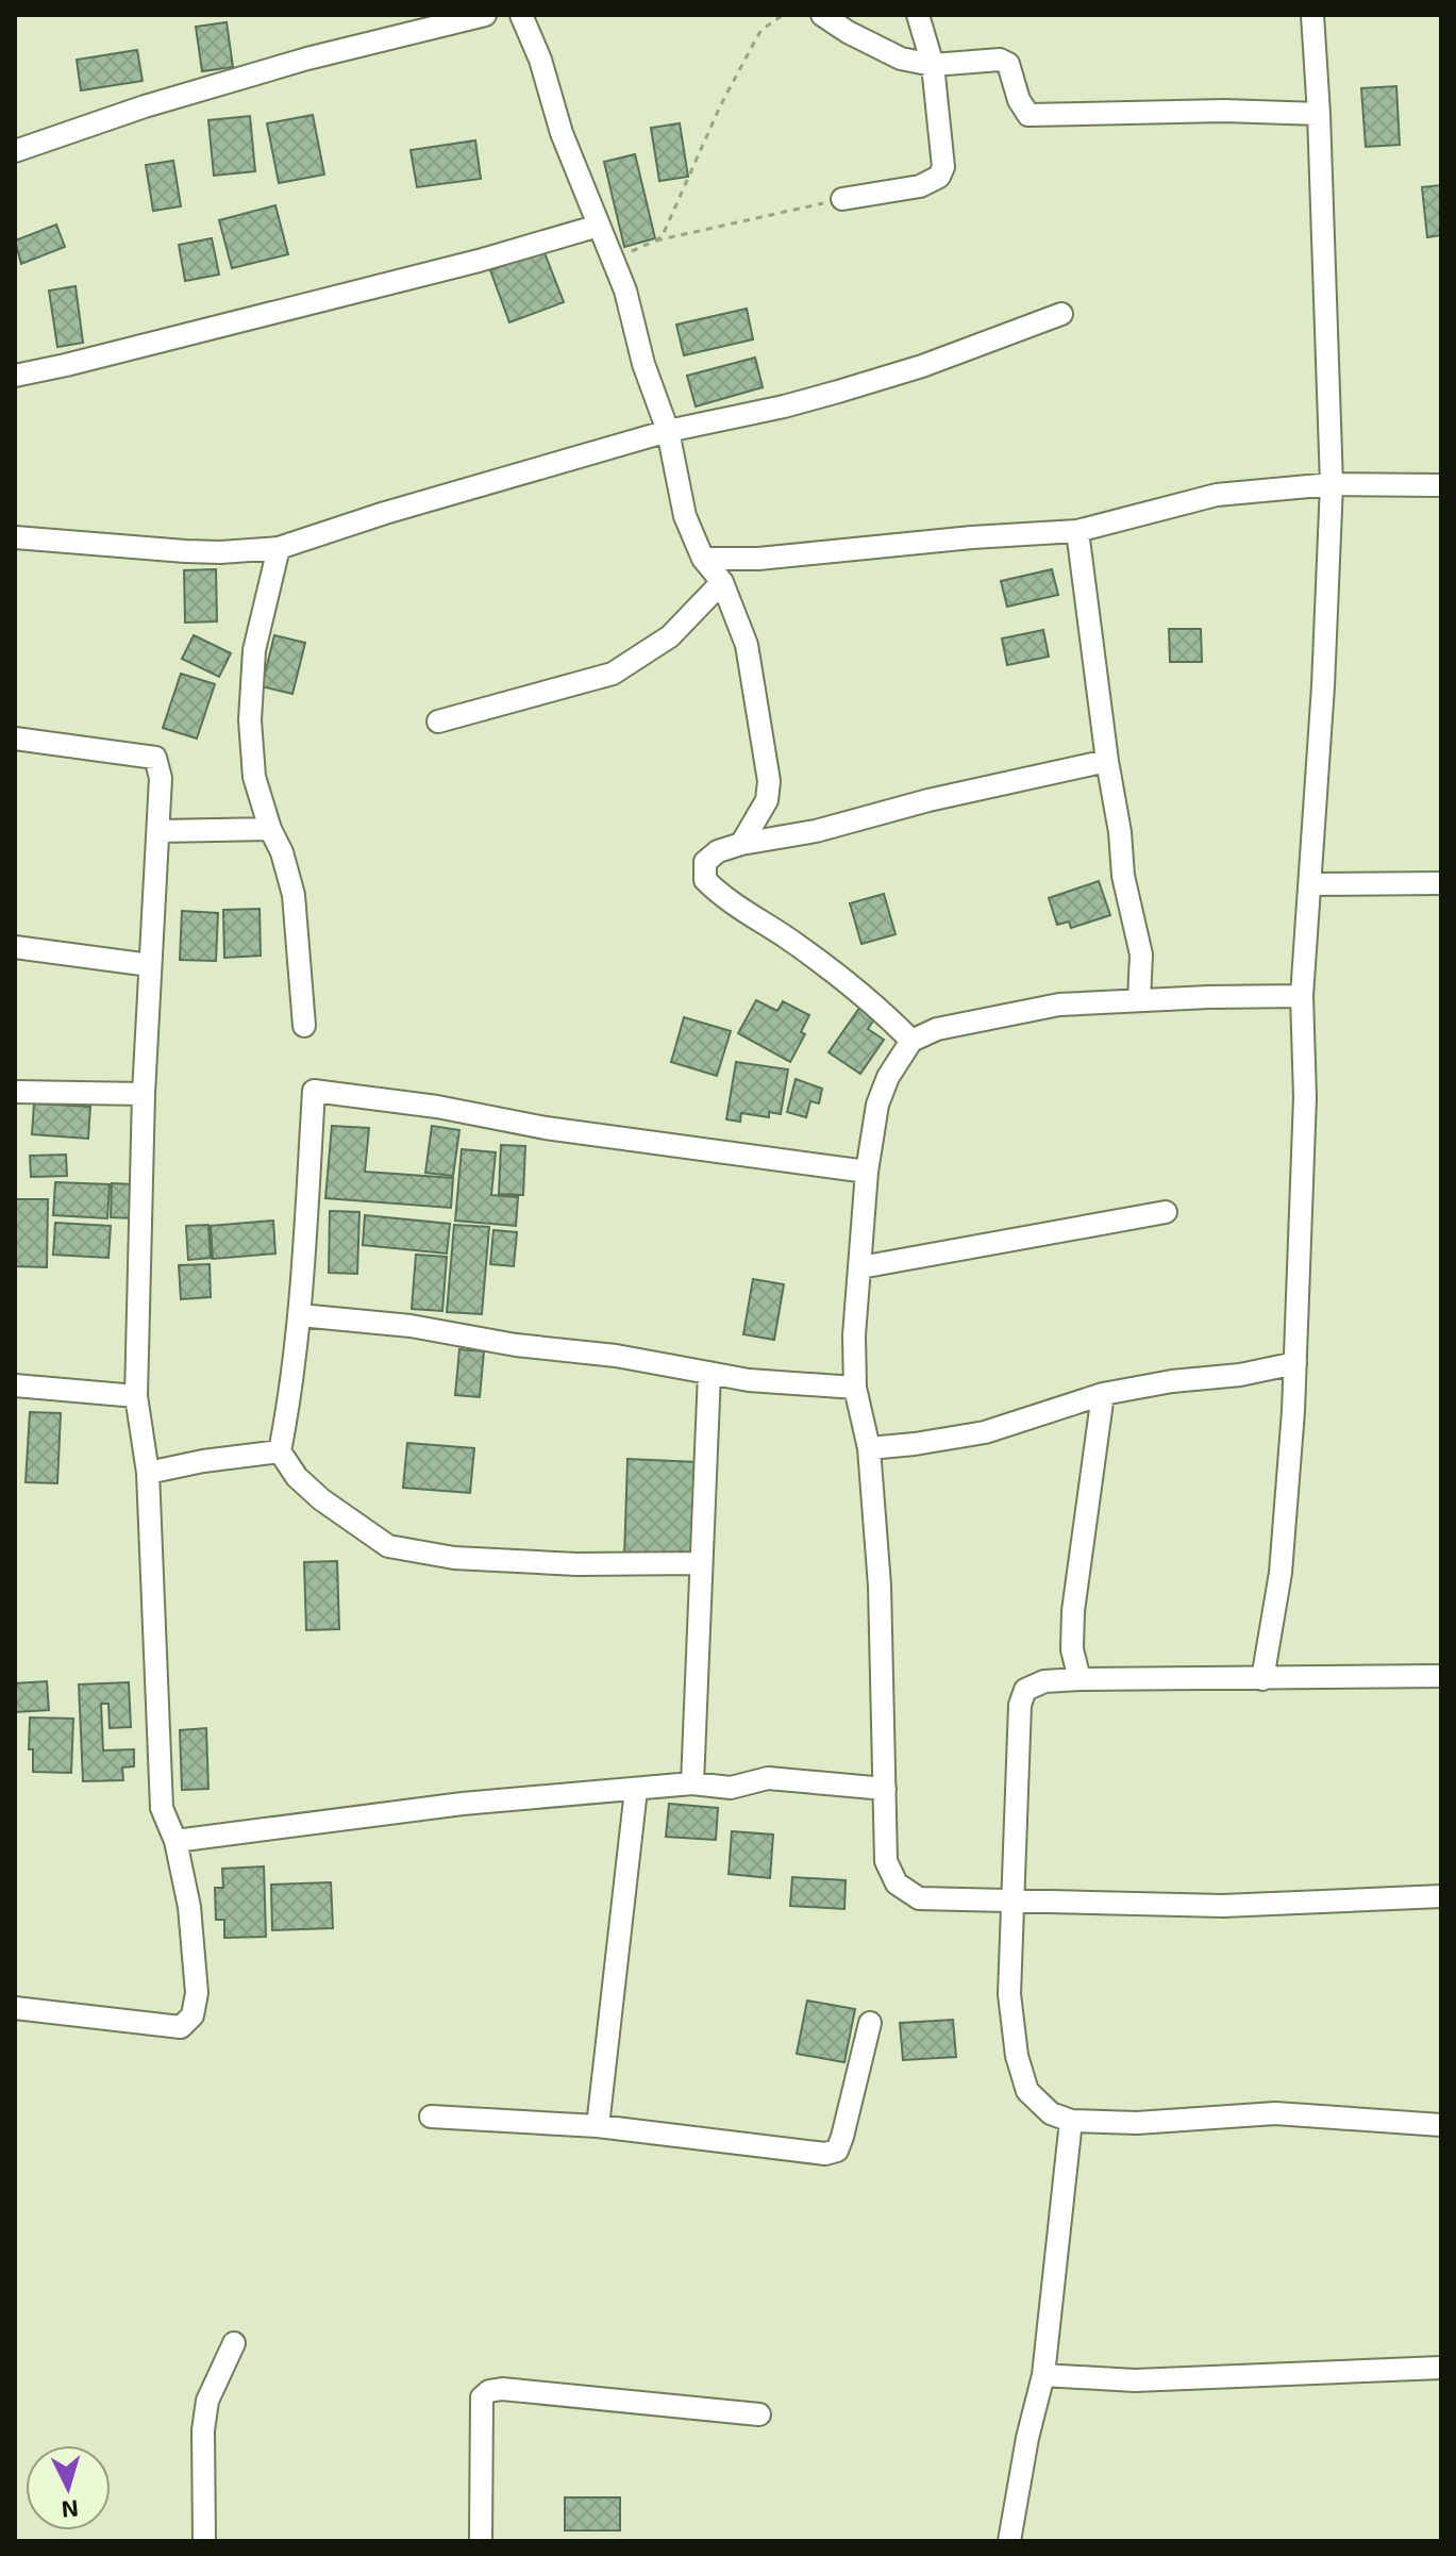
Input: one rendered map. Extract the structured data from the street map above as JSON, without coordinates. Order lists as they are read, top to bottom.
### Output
{
  "north": "bottom"
}
